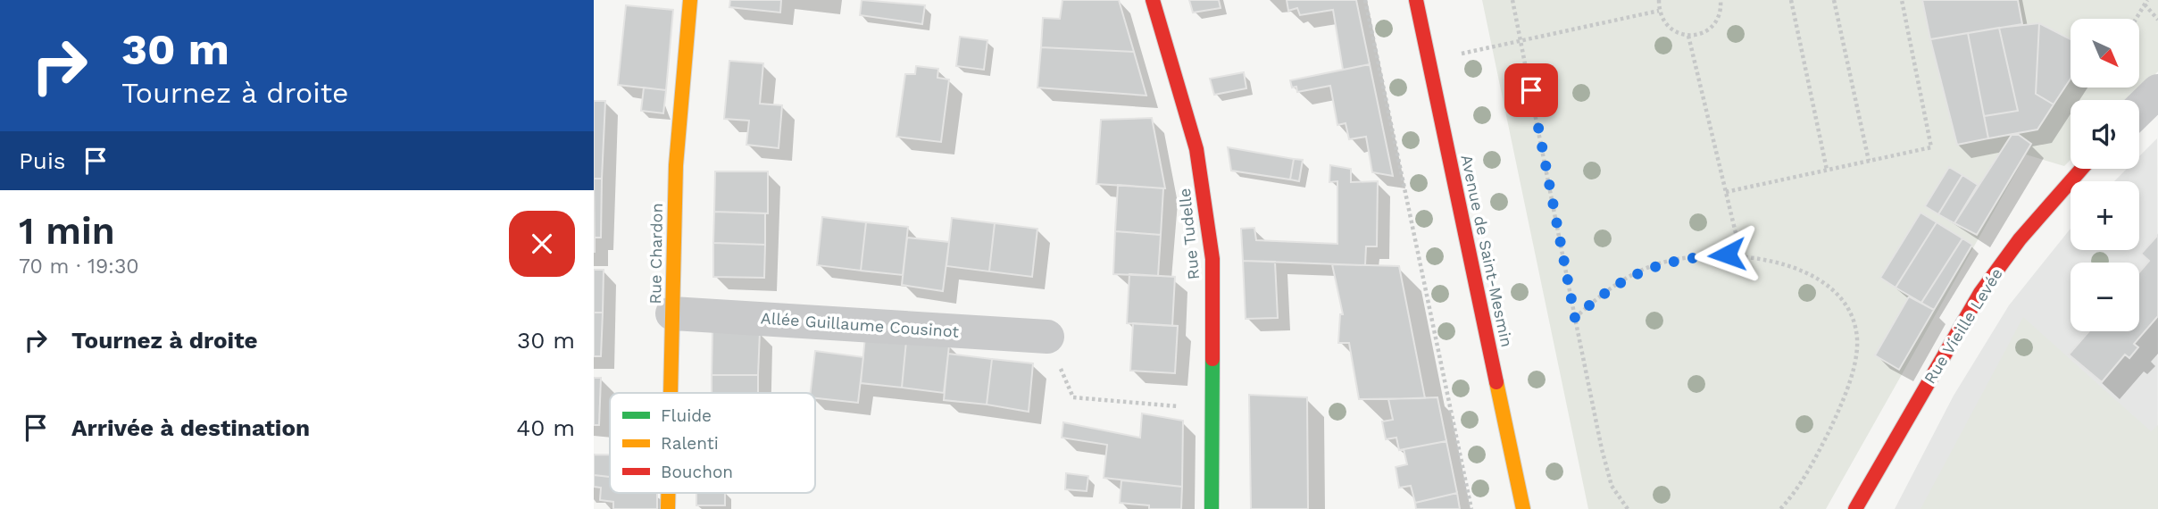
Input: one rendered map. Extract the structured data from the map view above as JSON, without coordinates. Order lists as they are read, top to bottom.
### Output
{
  "streets": {
    "street": [
      "Rue Tudelle",
      "Avenue de Saint-Mesmin",
      "Rue Chardon",
      "Allée Guillaume Cousinot",
      "Rue Vieille Levée"
    ]
  },
  "crossings": [
    ["Rue Chardon", "Allée Guillaume Cousinot"]
  ],
  "legend": ["Fluide", "Ralenti", "Bouchon"],
  "north": "bottom right",
  "page": {
    "turn": ["30 m", "Tournez à droite"],
    "map_buttons": ["+", "−"],
    "then": "Puis",
    "heading": ["1 min", "70 m · 19:30"],
    "list": [
      {
        "name": "Tournez à droite",
        "value": "30 m"
      },
      {
        "name": "Arrivée à destination",
        "value": "40 m"
      }
    ]
  }
}
